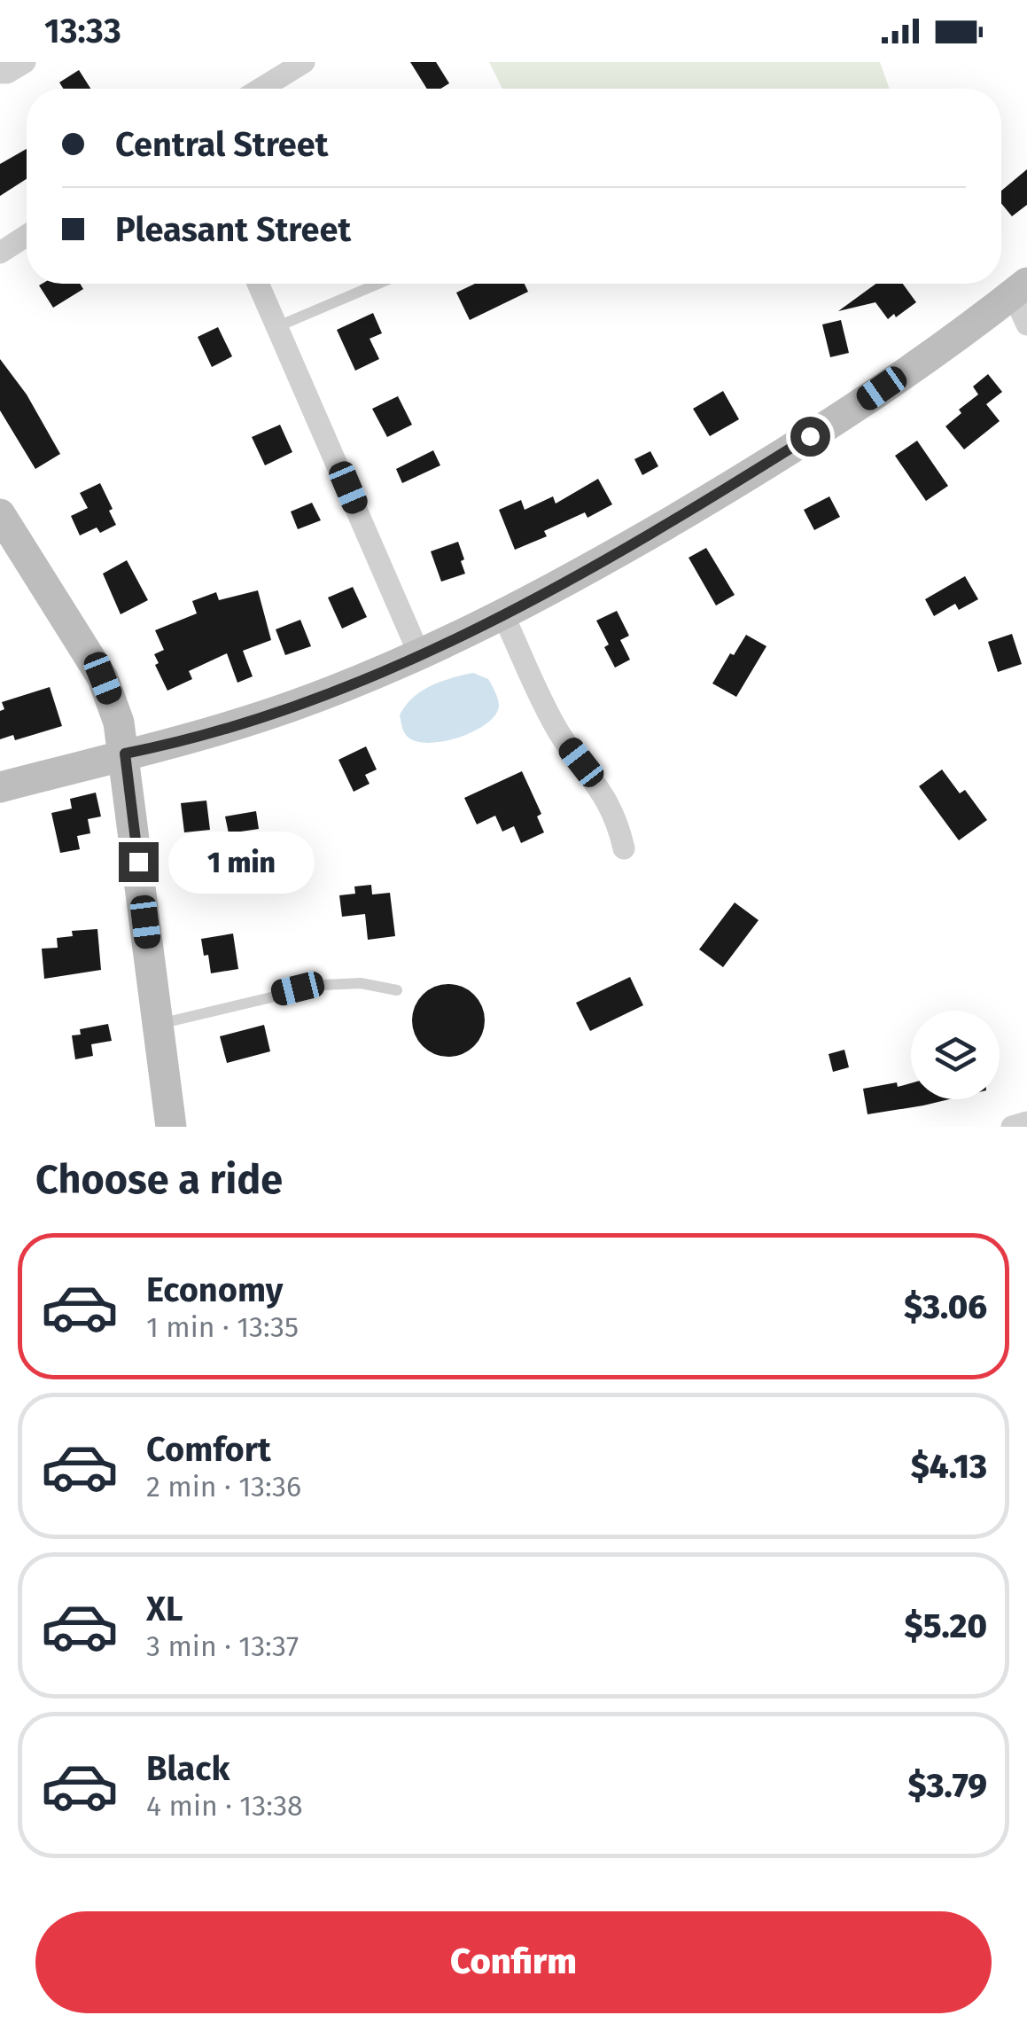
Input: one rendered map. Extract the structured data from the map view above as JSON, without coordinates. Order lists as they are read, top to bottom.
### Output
{
  "page": {
    "status": "13:33",
    "banner": ["Central Street", "Pleasant Street"],
    "bubble": "1 min",
    "heading": "Choose a ride",
    "list": [
      {
        "name": "Economy",
        "note": "1 min · 13:35",
        "value": "$3.06"
      },
      {
        "name": "Comfort",
        "note": "2 min · 13:36",
        "value": "$4.13"
      },
      {
        "name": "XL",
        "note": "3 min · 13:37",
        "value": "$5.20"
      },
      {
        "name": "Black",
        "note": "4 min · 13:38",
        "value": "$3.79"
      }
    ],
    "buttons": "Confirm"
  }
}
